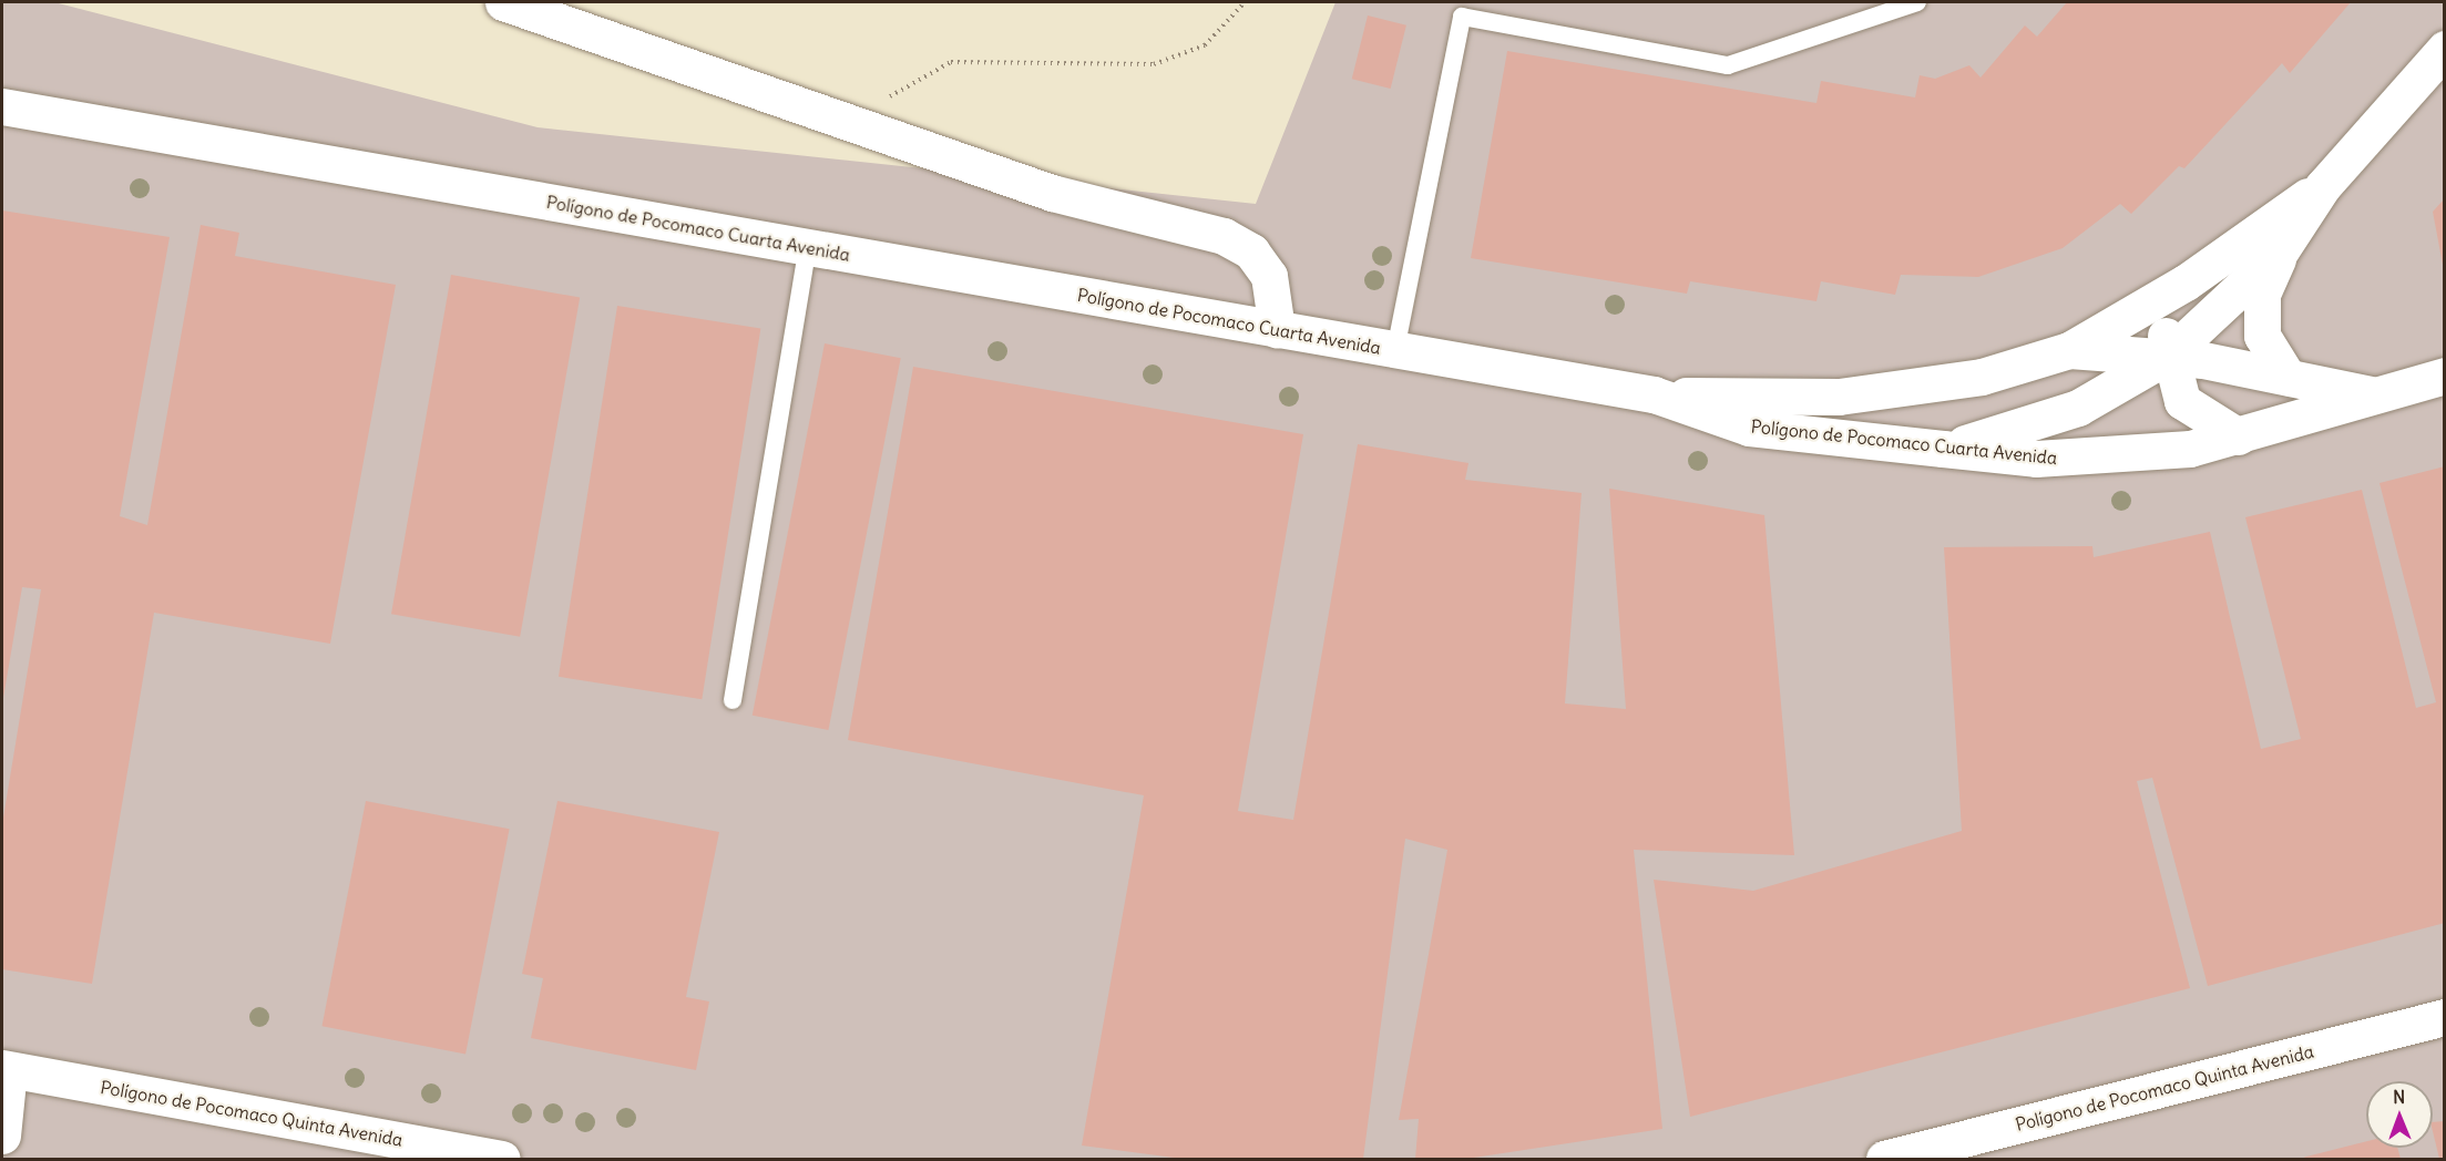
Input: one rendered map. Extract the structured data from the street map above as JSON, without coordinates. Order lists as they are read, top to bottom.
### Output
{
  "streets": {
    "street": ["Polígono de Pocomaco Cuarta Avenida", "Polígono de Pocomaco Quinta Avenida"]
  },
  "north": "top"
}
